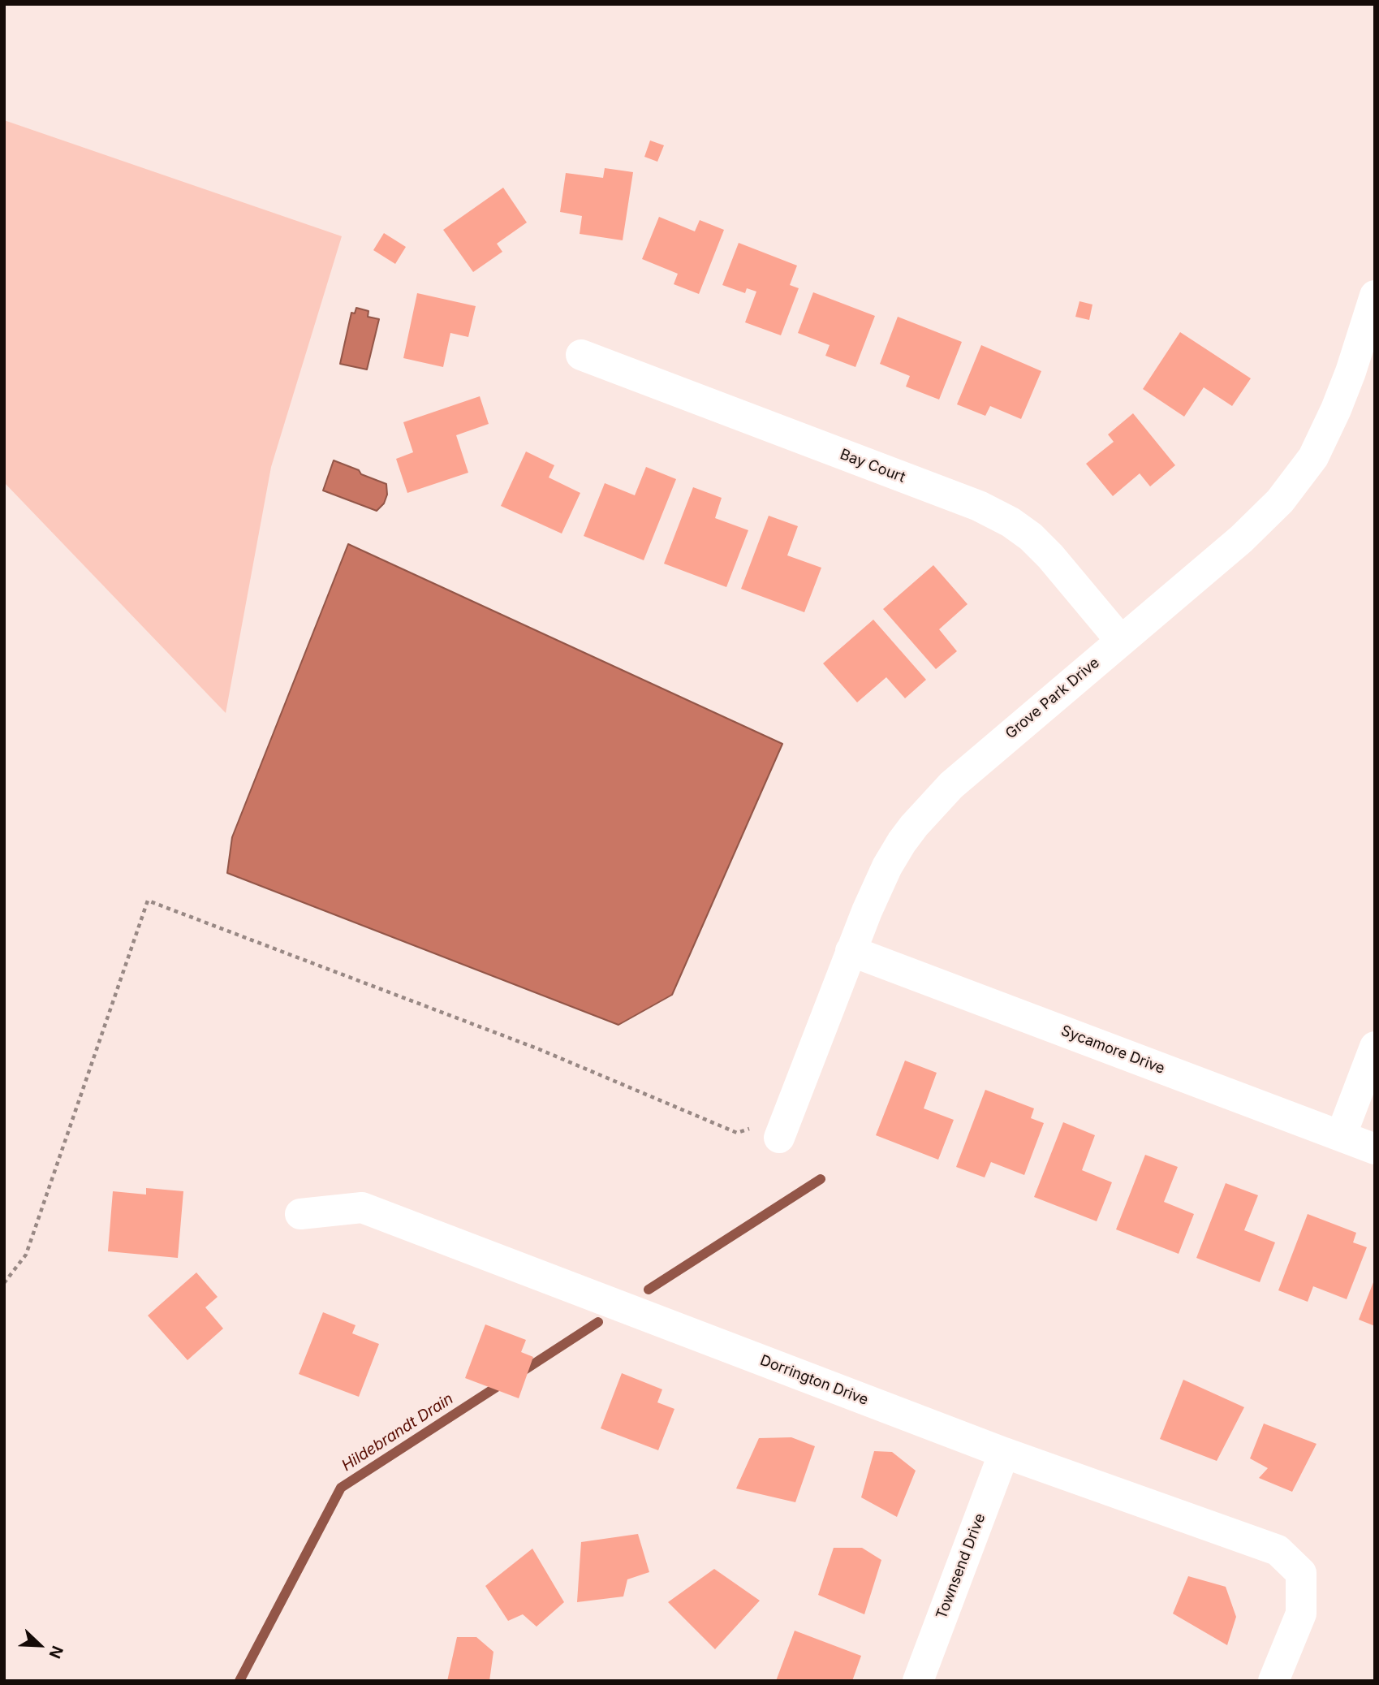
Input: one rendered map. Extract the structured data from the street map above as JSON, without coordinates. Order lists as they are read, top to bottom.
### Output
{
  "streets": {
    "street": [
      "Bay Court",
      "Grove Park Drive",
      "Sycamore Drive",
      "Dorrington Drive",
      "Townsend Drive"
    ]
  },
  "crossings": [
    ["Bay Court", "Grove Park Drive"],
    ["Grove Park Drive", "Sycamore Drive"],
    ["Dorrington Drive", "Townsend Drive"]
  ],
  "water": ["Hildebrandt Drain"],
  "north": "bottom right"
}
